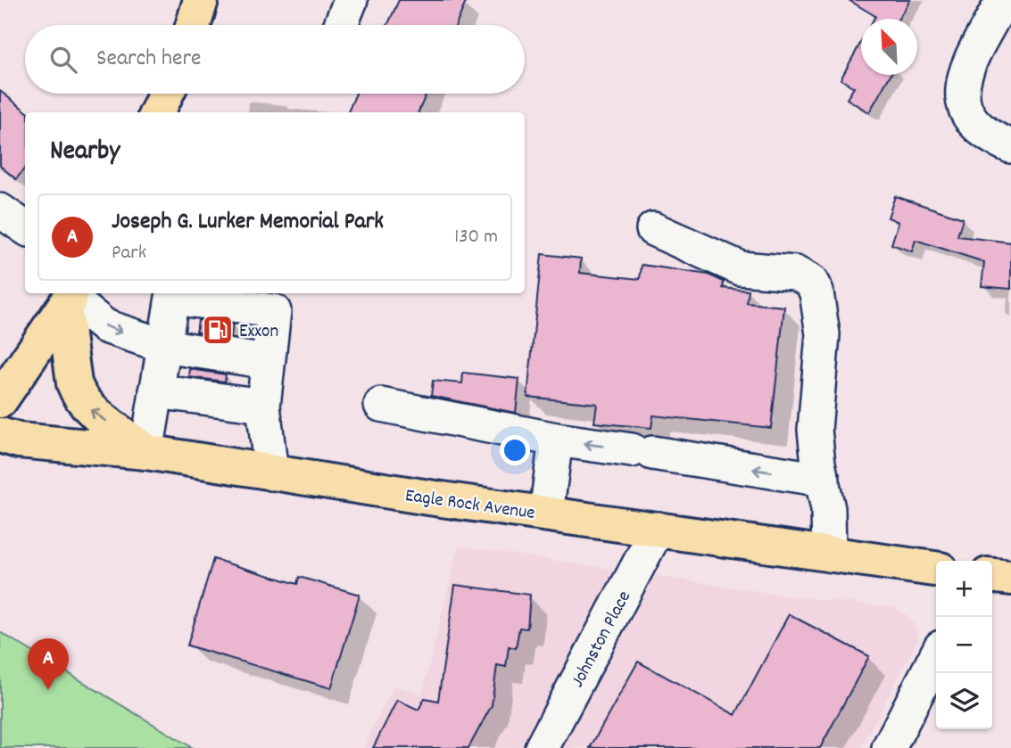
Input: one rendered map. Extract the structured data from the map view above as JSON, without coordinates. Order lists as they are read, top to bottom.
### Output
{
  "streets": {
    "main road": ["Eagle Rock Avenue"],
    "street": ["Johnston Place"]
  },
  "crossings": [
    ["Eagle Rock Avenue", "Johnston Place"]
  ],
  "places": {
    "fuel station": ["Exxon"]
  },
  "north": "top left",
  "page": {
    "search": "Search here",
    "heading": "Nearby",
    "list": [
      {
        "mark": "A",
        "name": "Joseph G. Lurker Memorial Park",
        "note": "Park",
        "value": "130 m"
      }
    ],
    "map_buttons": ["+", "−"],
    "pins": "A"
  }
}
